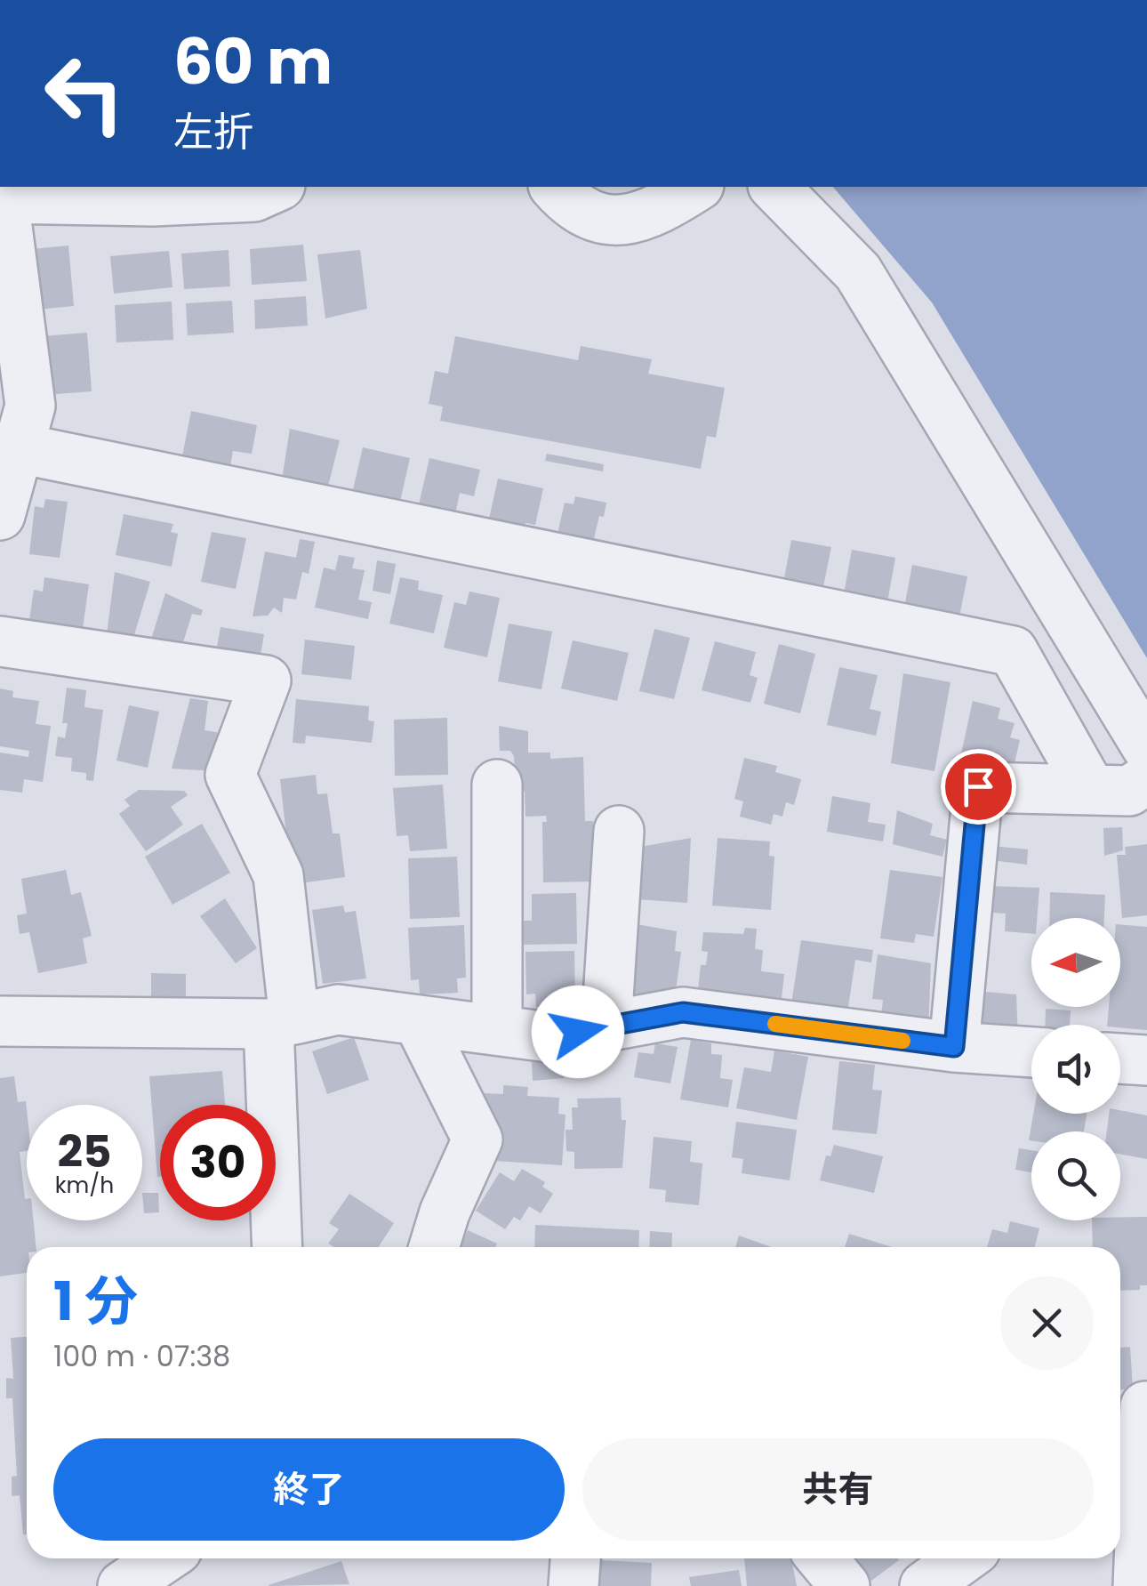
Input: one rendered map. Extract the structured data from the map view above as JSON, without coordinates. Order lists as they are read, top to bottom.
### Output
{
  "north": "left",
  "page": {
    "turn": ["60 m", "左折"],
    "speed": "25 km/h",
    "limit": "30",
    "heading": ["1 分", "100 m · 07:38"],
    "buttons": ["終了", "共有"]
  }
}
